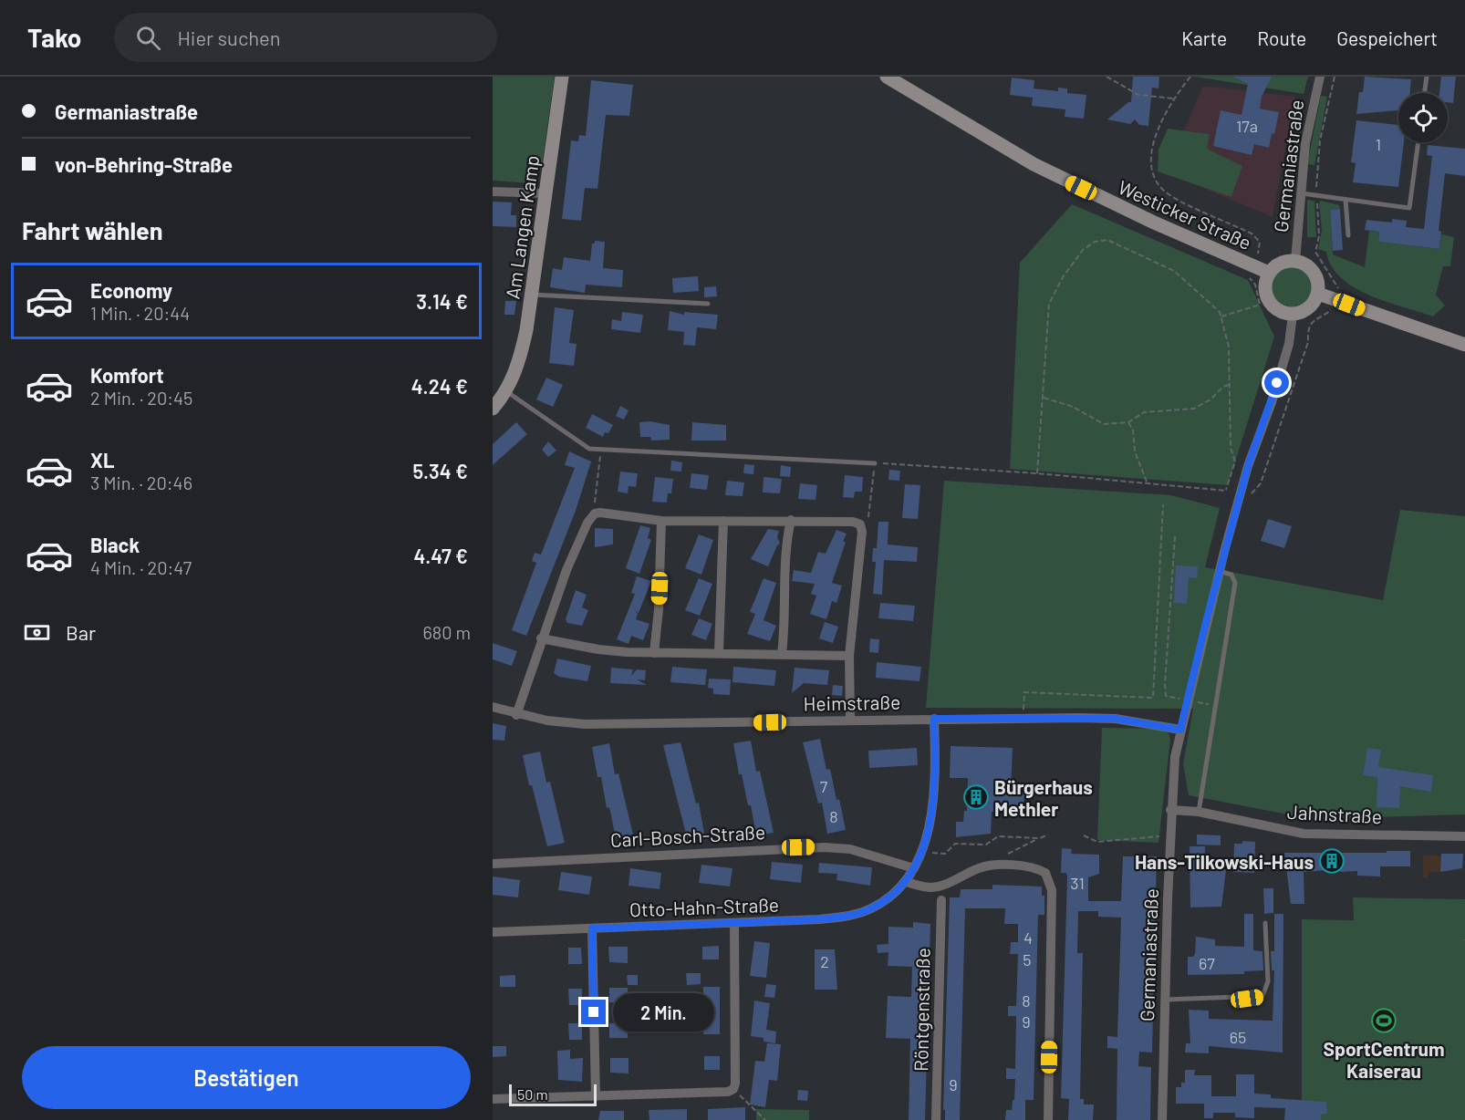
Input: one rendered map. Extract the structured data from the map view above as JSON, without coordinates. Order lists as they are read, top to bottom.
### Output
{
  "streets": {
    "street": [
      "Germaniastraße",
      "Westicker Straße",
      "Am Langen Kamp",
      "Heimstraße",
      "Jahnstraße",
      "Carl-Bosch-Straße",
      "Otto-Hahn-Straße",
      "Röntgenstraße"
    ]
  },
  "crossings": [
    ["Germaniastraße", "Westicker Straße"],
    ["Germaniastraße", "Heimstraße"],
    ["Germaniastraße", "Jahnstraße"],
    ["Heimstraße", "Otto-Hahn-Straße"],
    ["Carl-Bosch-Straße", "Otto-Hahn-Straße"]
  ],
  "places": {
    "building": ["Bürgerhaus Methler", "Hans-Tilkowski-Haus"],
    "sports": ["SportCentrum Kaiserau"]
  },
  "house_numbers": [
    "17a",
    "1",
    "7",
    "8",
    "31",
    "4",
    "5",
    "2",
    "67",
    "8",
    "9",
    "65",
    "9"
  ],
  "scale_bar": "50 m",
  "page": {
    "header": "Tako",
    "search": "Hier suchen",
    "nav": ["Karte", "Route", "Gespeichert"],
    "banner": ["Germaniastraße", "von-Behring-Straße"],
    "heading": "Fahrt wählen",
    "list": [
      {
        "name": "Economy",
        "note": "1 Min. · 20:44",
        "value": "3.14 €"
      },
      {
        "name": "Komfort",
        "note": "2 Min. · 20:45",
        "value": "4.24 €"
      },
      {
        "name": "XL",
        "note": "3 Min. · 20:46",
        "value": "5.34 €"
      },
      {
        "name": "Black",
        "note": "4 Min. · 20:47",
        "value": "4.47 €"
      }
    ],
    "pay": ["Bar", "680 m"],
    "bubble": "2 Min.",
    "buttons": "Bestätigen",
    "scale": "50 m"
  }
}
